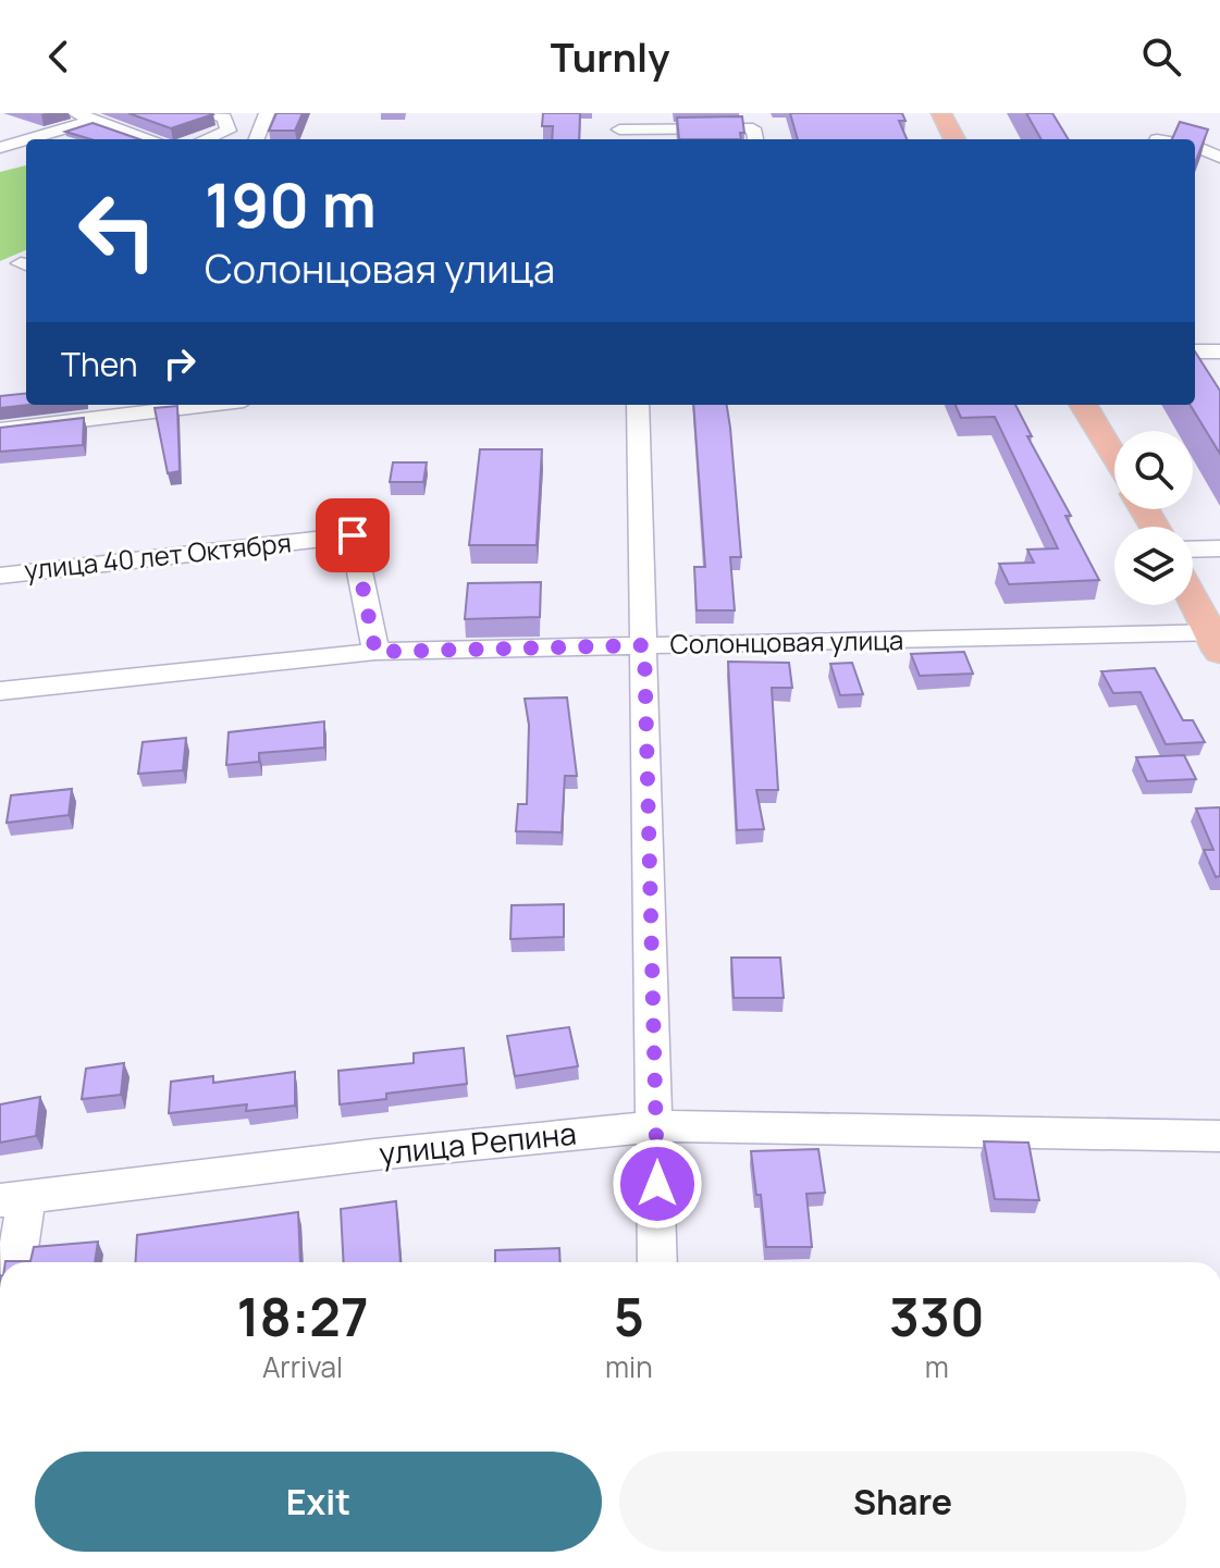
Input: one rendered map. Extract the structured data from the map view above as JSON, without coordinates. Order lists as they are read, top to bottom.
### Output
{
  "streets": {
    "street": ["улица 40 лет Октября", "Солонцовая улица", "улица Репина"]
  },
  "crossings": [
    ["улица 40 лет Октября", "Солонцовая улица"]
  ],
  "page": {
    "header": "Turnly",
    "turn": ["190 m", "Солонцовая улица"],
    "then": "Then",
    "eta": [
      "18:27",
      "Arrival",
      "5",
      "min",
      "330",
      "m"
    ],
    "buttons": ["Exit", "Share"]
  }
}
